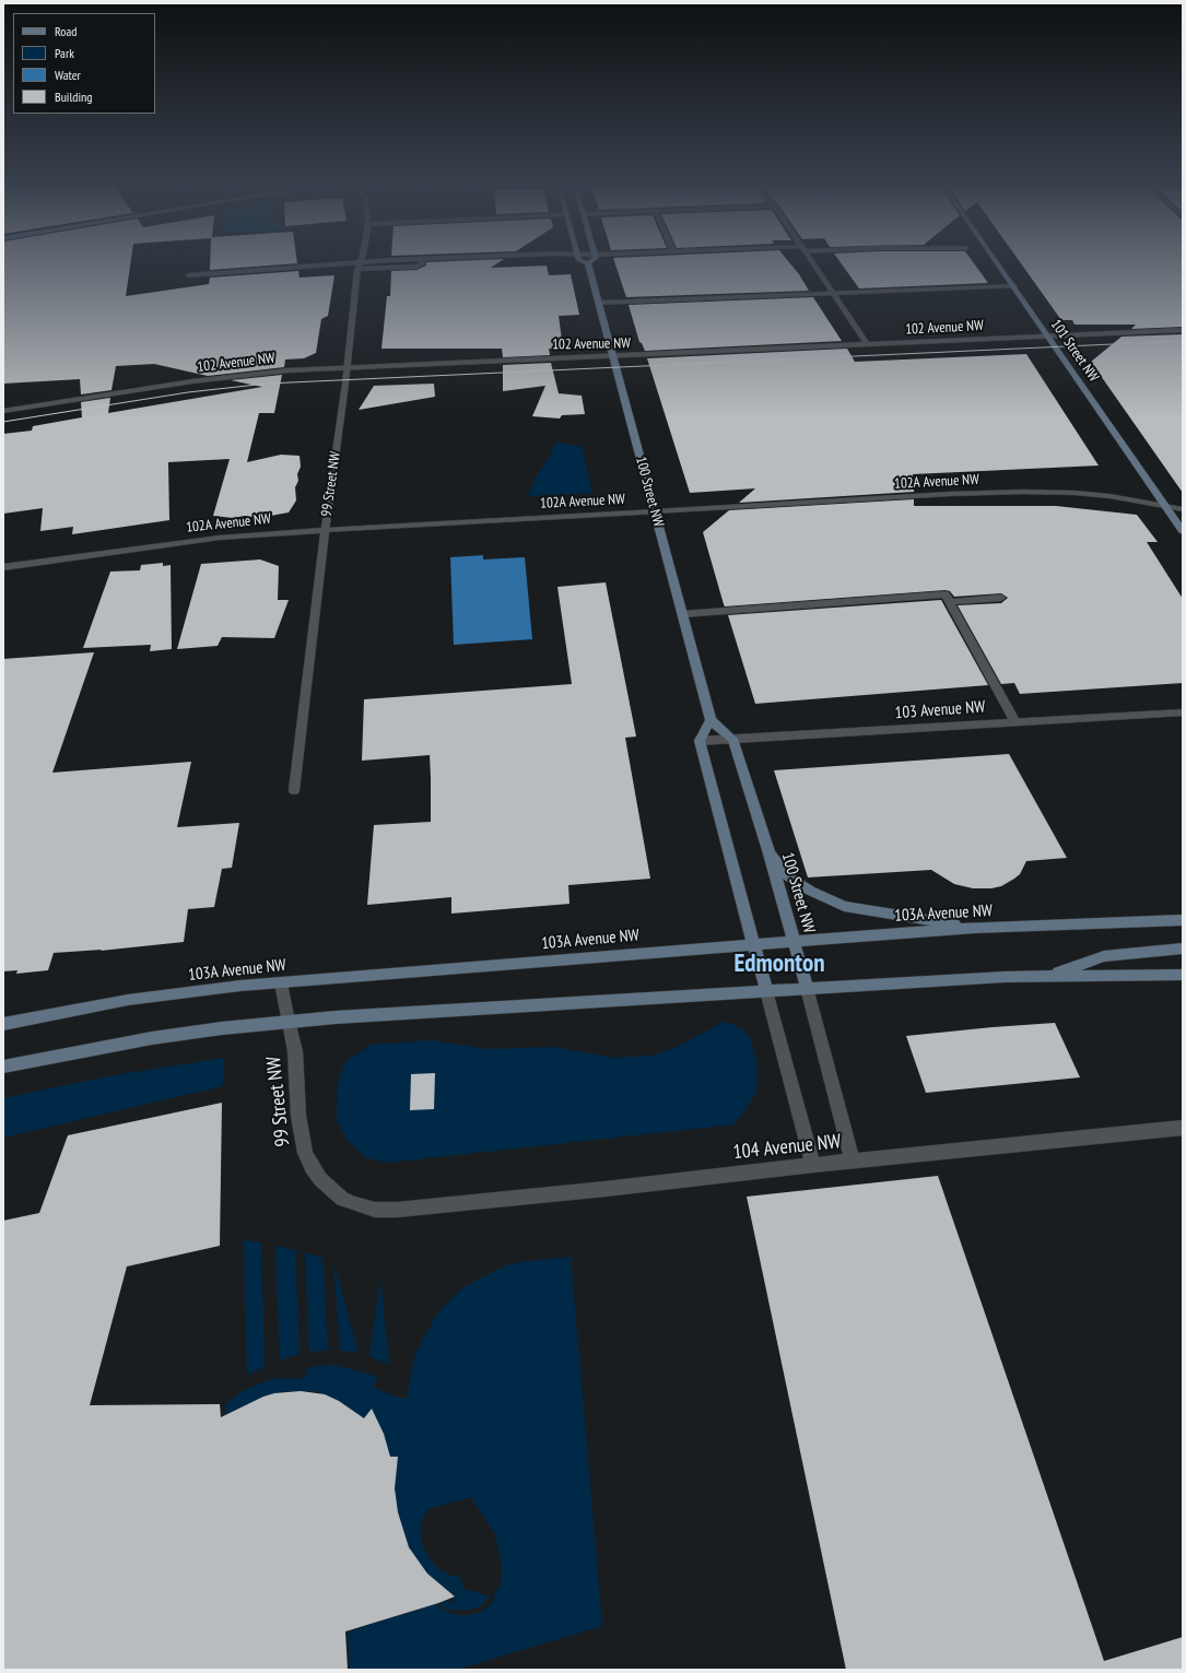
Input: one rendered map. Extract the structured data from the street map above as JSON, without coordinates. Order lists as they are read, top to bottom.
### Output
{
  "streets": {
    "main road": ["101 Street NW", "100 Street NW", "103A Avenue NW"],
    "street": [
      "102 Avenue NW",
      "102A Avenue NW",
      "99 Street NW",
      "103 Avenue NW",
      "104 Avenue NW"
    ]
  },
  "crossings": [
    ["102 Avenue NW", "101 Street NW"],
    ["102 Avenue NW", "99 Street NW"],
    ["102 Avenue NW", "100 Street NW"],
    ["101 Street NW", "102A Avenue NW"],
    ["102A Avenue NW", "99 Street NW"],
    ["102A Avenue NW", "100 Street NW"],
    ["99 Street NW", "103A Avenue NW"],
    ["99 Street NW", "104 Avenue NW"],
    ["100 Street NW", "103 Avenue NW"],
    ["100 Street NW", "103A Avenue NW"],
    ["100 Street NW", "104 Avenue NW"]
  ],
  "districts": ["Edmonton"],
  "legend": [
    "Road",
    "Park",
    "Water",
    "Building"
  ]
}
